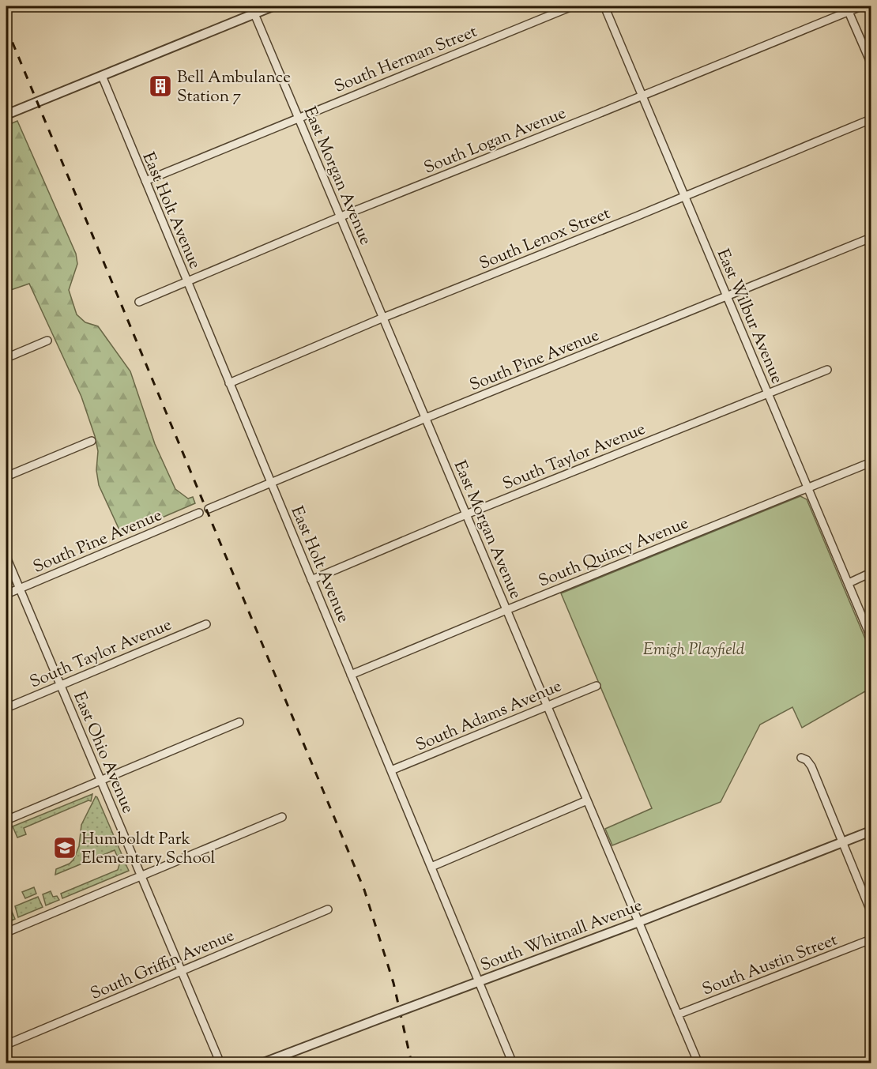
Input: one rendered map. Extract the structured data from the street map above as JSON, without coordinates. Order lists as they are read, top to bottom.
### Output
{
  "streets": {
    "street": [
      "South Herman Street",
      "South Logan Avenue",
      "East Morgan Avenue",
      "East Holt Avenue",
      "South Lenox Street",
      "East Wilbur Avenue",
      "South Pine Avenue",
      "South Taylor Avenue",
      "South Quincy Avenue",
      "South Adams Avenue",
      "East Ohio Avenue",
      "South Whitnall Avenue",
      "South Griffin Avenue",
      "South Austin Street"
    ]
  },
  "crossings": [
    ["South Herman Street", "East Morgan Avenue"],
    ["South Herman Street", "East Holt Avenue"],
    ["South Logan Avenue", "East Morgan Avenue"],
    ["South Logan Avenue", "East Holt Avenue"],
    ["South Logan Avenue", "East Wilbur Avenue"],
    ["East Morgan Avenue", "South Lenox Street"],
    ["East Morgan Avenue", "South Pine Avenue"],
    ["East Morgan Avenue", "South Taylor Avenue"],
    ["East Morgan Avenue", "South Quincy Avenue"],
    ["East Morgan Avenue", "South Adams Avenue"],
    ["East Morgan Avenue", "South Whitnall Avenue"],
    ["East Morgan Avenue", "South Austin Street"],
    ["East Holt Avenue", "South Lenox Street"],
    ["East Holt Avenue", "South Pine Avenue"],
    ["East Holt Avenue", "South Taylor Avenue"],
    ["East Holt Avenue", "South Quincy Avenue"],
    ["East Holt Avenue", "South Adams Avenue"],
    ["East Holt Avenue", "South Whitnall Avenue"],
    ["South Lenox Street", "East Wilbur Avenue"],
    ["East Wilbur Avenue", "South Pine Avenue"],
    ["East Wilbur Avenue", "South Taylor Avenue"],
    ["East Wilbur Avenue", "South Quincy Avenue"],
    ["South Pine Avenue", "East Ohio Avenue"],
    ["South Taylor Avenue", "East Ohio Avenue"],
    ["East Ohio Avenue", "South Griffin Avenue"]
  ],
  "parks": ["Emigh Playfield"],
  "places": {
    "building": ["Bell Ambulance Station 7"],
    "school or university": ["Humboldt Park Elementary School"]
  }
}
